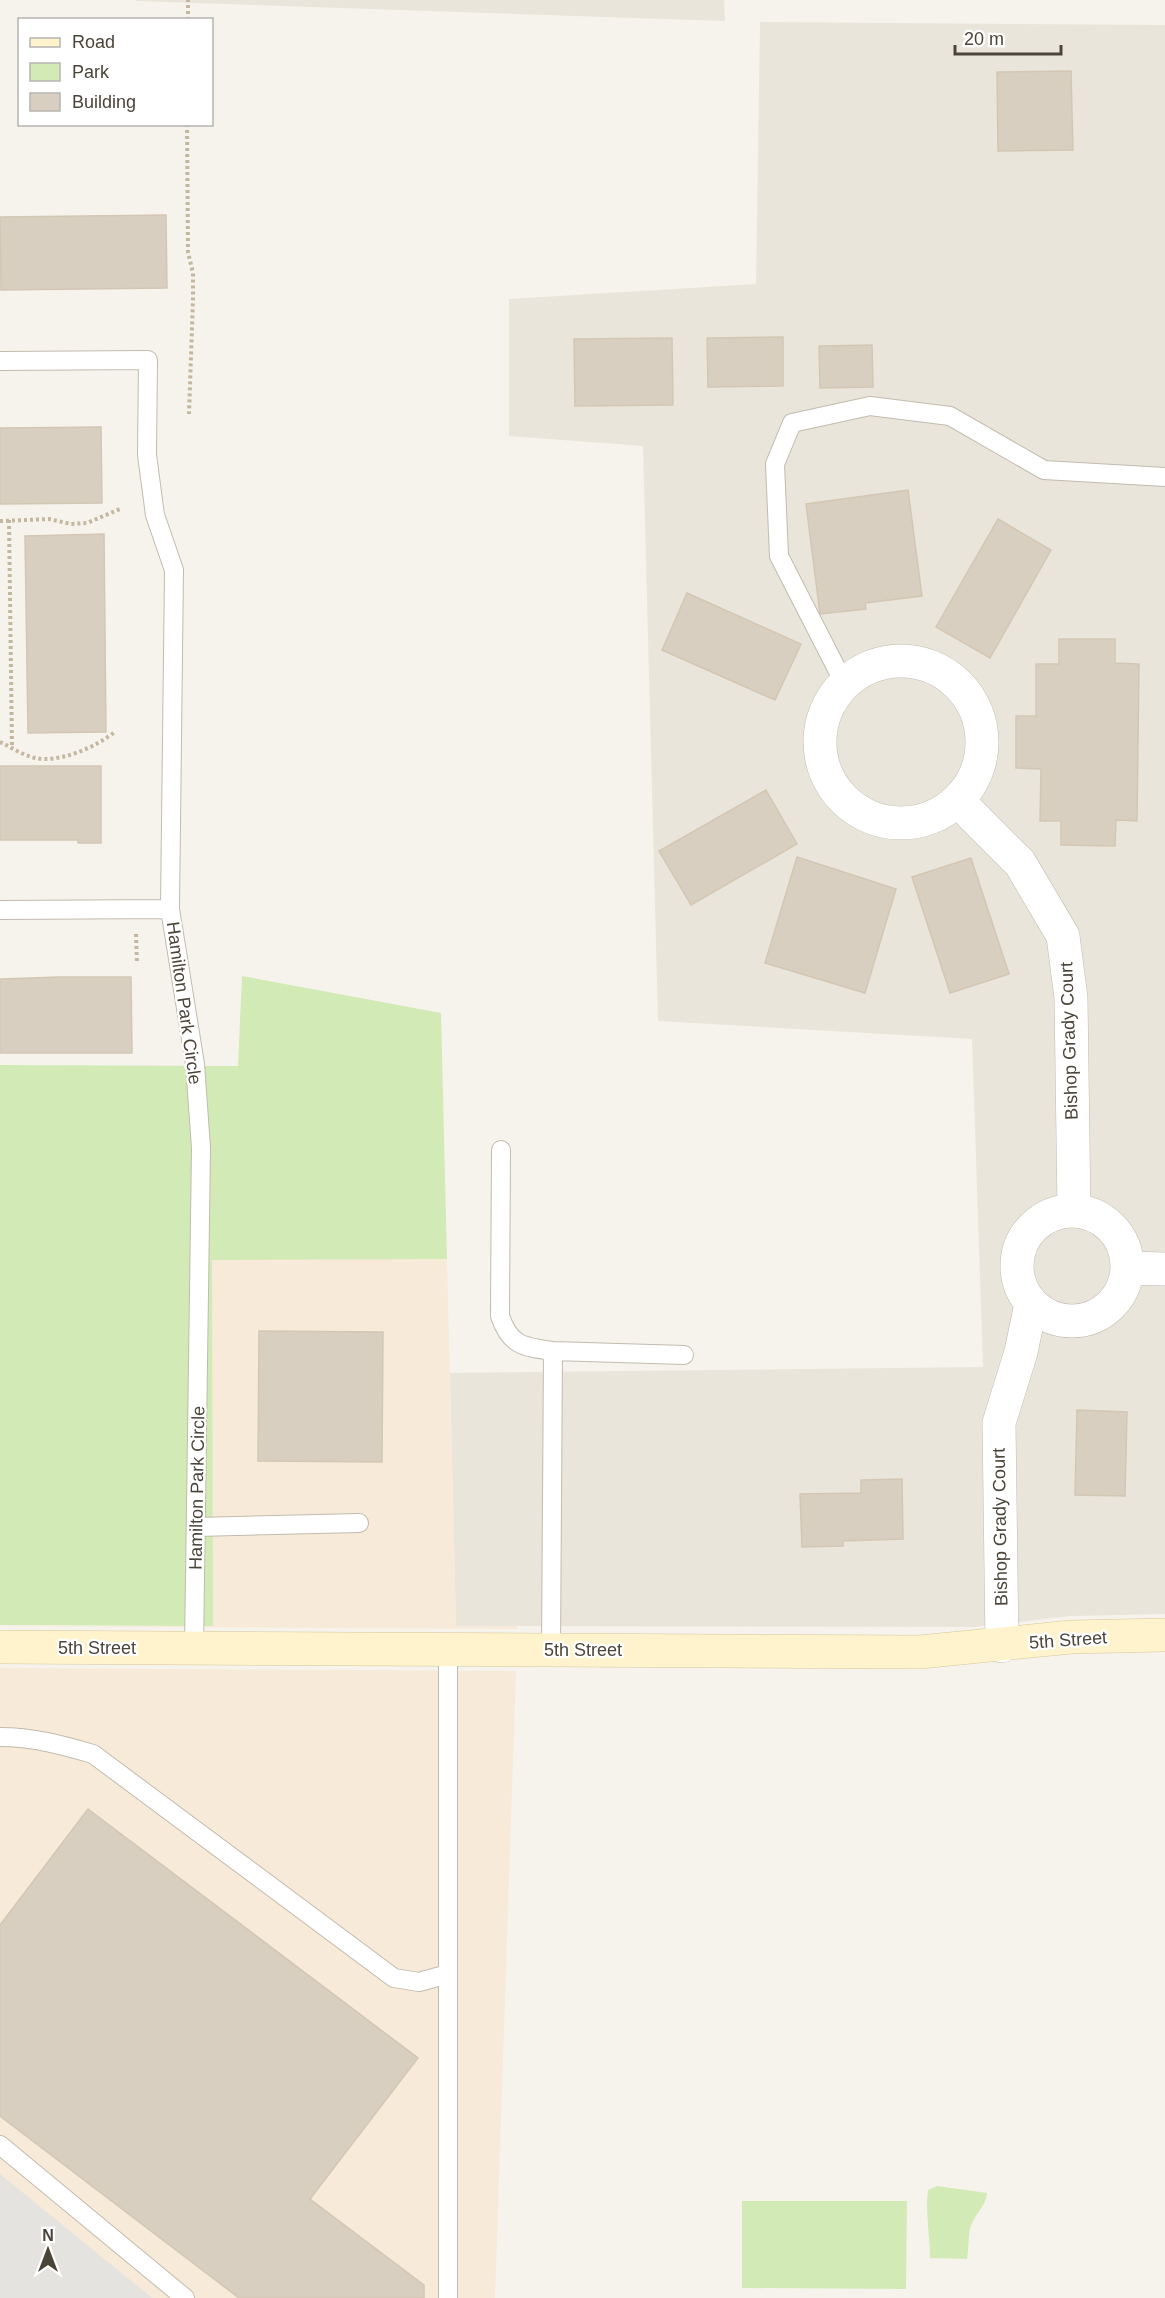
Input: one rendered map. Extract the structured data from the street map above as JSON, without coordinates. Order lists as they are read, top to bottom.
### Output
{
  "streets": {
    "street": ["Bishop Grady Court", "5th Street"],
    "lane": ["Hamilton Park Circle"]
  },
  "crossings": [
    ["Hamilton Park Circle", "5th Street"],
    ["Bishop Grady Court", "5th Street"]
  ],
  "legend": ["Road", "Park", "Building"],
  "scale_bar": "20 m",
  "north": "top"
}
